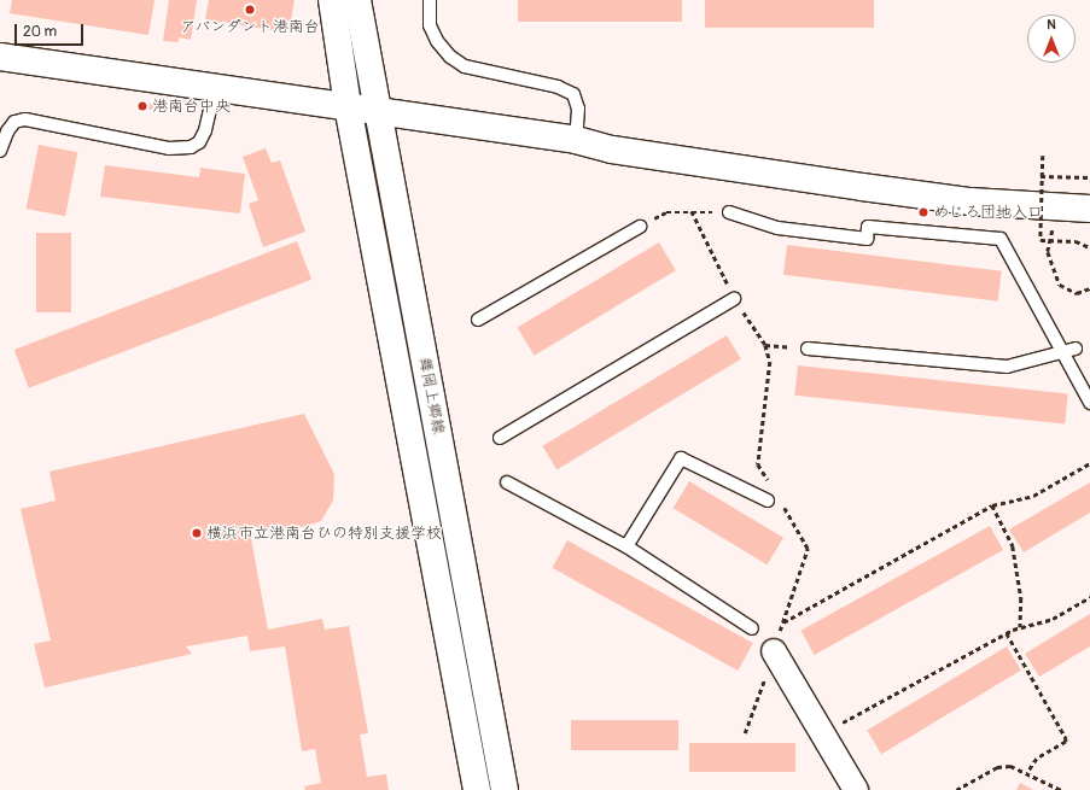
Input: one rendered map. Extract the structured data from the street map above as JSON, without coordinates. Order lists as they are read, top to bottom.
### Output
{
  "streets": {
    "street": ["舞岡上郷線"]
  },
  "places": [
    "アバンダント港南台",
    "港南台中央",
    "めじろ団地入口",
    "横浜市立港南台ひの特別支援学校"
  ],
  "scale_bar": "20 m",
  "north": "top"
}
